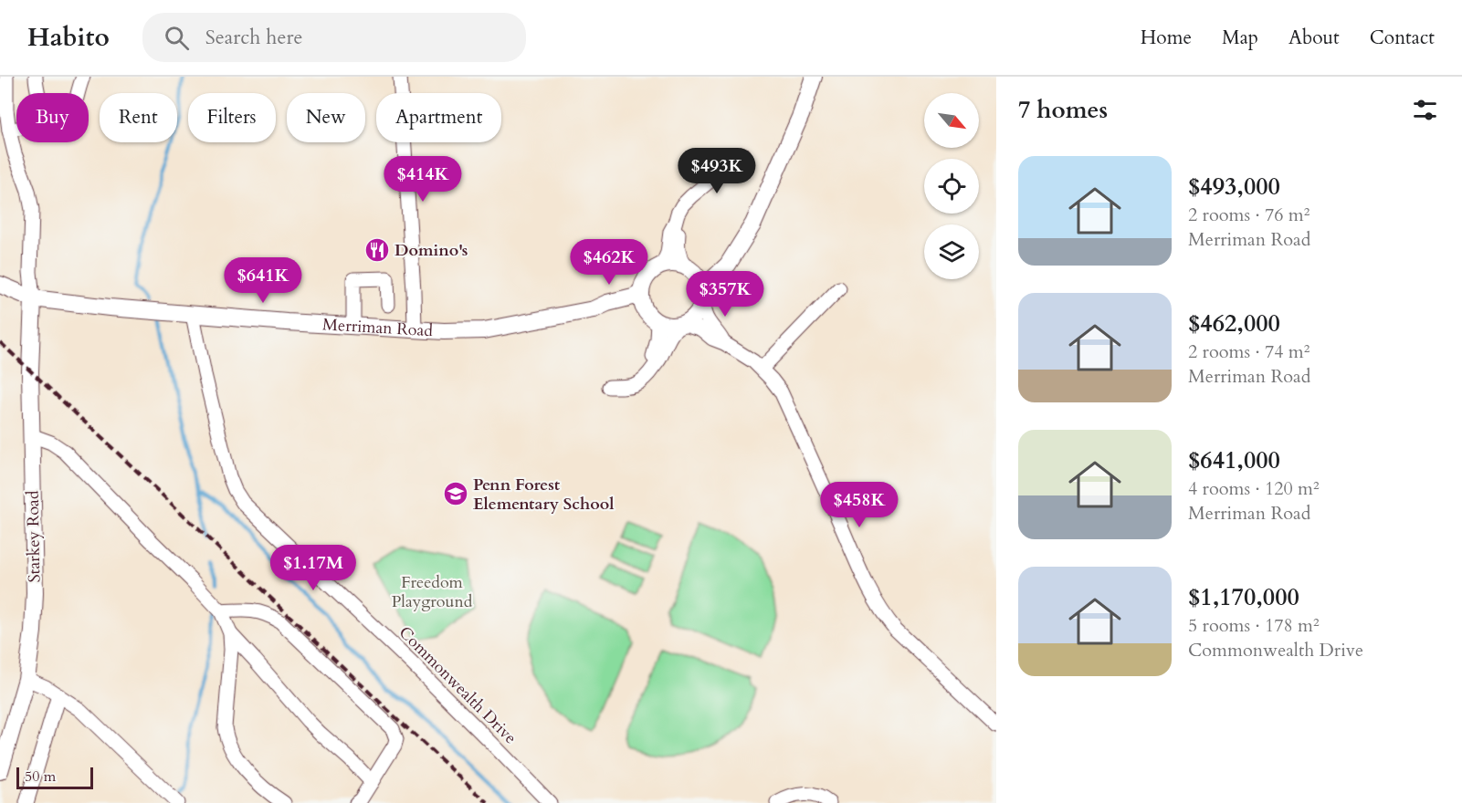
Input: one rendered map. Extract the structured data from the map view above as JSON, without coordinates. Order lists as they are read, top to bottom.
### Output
{
  "streets": {
    "main road": ["Merriman Road", "Starkey Road"],
    "street": ["Commonwealth Drive"]
  },
  "crossings": [
    ["Merriman Road", "Starkey Road"],
    ["Merriman Road", "Commonwealth Drive"]
  ],
  "parks": ["Freedom Playground"],
  "places": {
    "restaurant": ["Domino's"],
    "school or university": ["Penn Forest Elementary School"]
  },
  "scale_bar": "50 m",
  "north": "bottom right",
  "page": {
    "header": "Habito",
    "search": "Search here",
    "nav": [
      "Home",
      "Map",
      "About",
      "Contact"
    ],
    "heading": "7 homes",
    "chip": [
      "Buy",
      "Rent",
      "Filters",
      "New",
      "Apartment"
    ],
    "list": [
      {
        "name": "$493,000",
        "note": "2 rooms · 76 m² · Merriman Road"
      },
      {
        "name": "$462,000",
        "note": "2 rooms · 74 m² · Merriman Road"
      },
      {
        "name": "$641,000",
        "note": "4 rooms · 120 m² · Merriman Road"
      },
      {
        "name": "$1,170,000",
        "note": "5 rooms · 178 m² · Commonwealth Drive"
      }
    ],
    "price": [
      "$493K",
      "$414K",
      "$462K",
      "$641K",
      "$357K",
      "$458K",
      "$1.17M"
    ],
    "scale": "50 m"
  }
}
